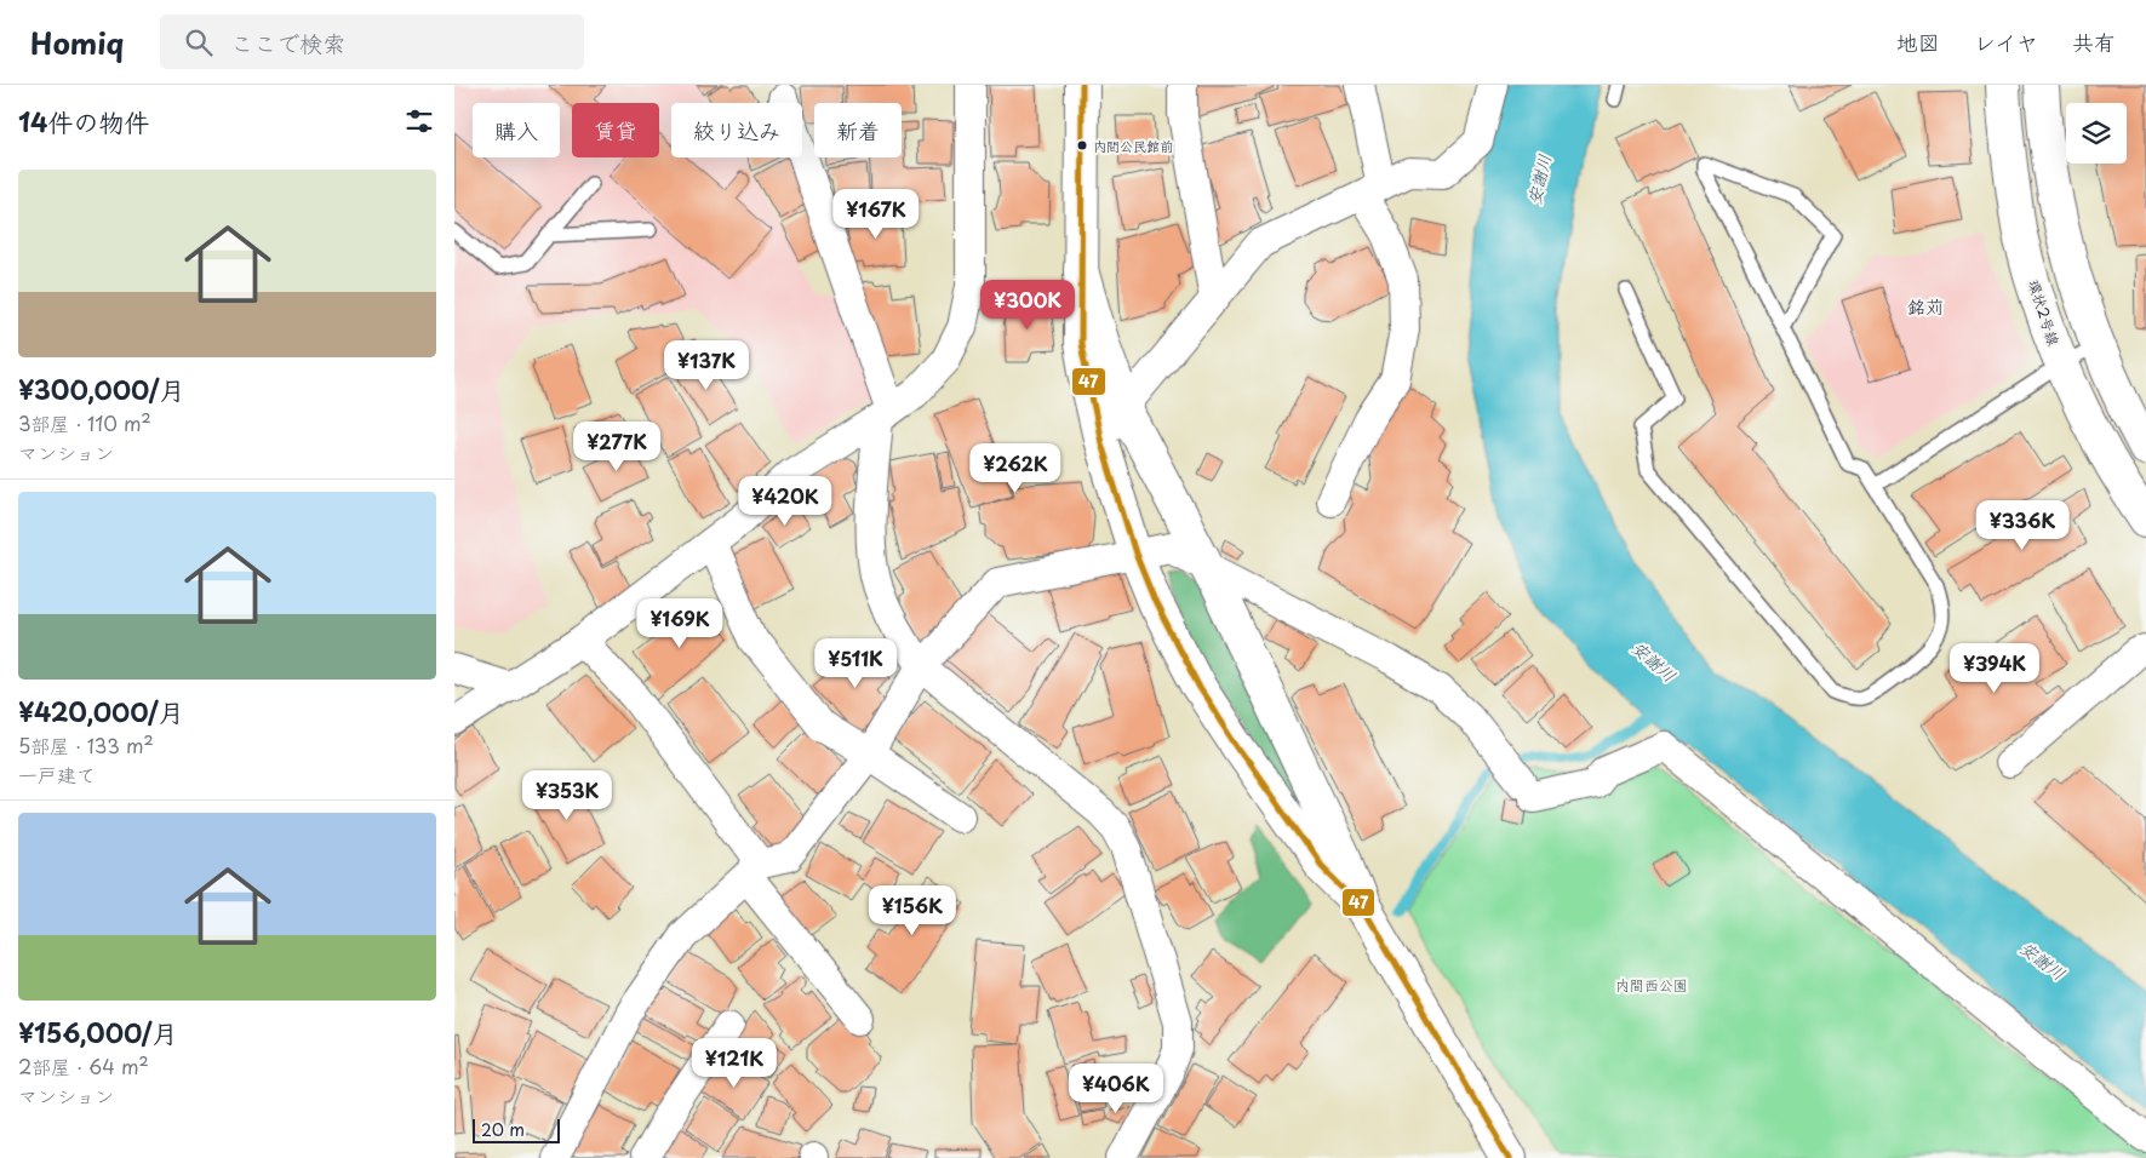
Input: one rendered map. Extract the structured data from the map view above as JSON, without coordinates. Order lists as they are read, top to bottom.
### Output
{
  "streets": {
    "street": ["環状2号線"]
  },
  "districts": ["銘苅"],
  "water": ["安謝川"],
  "parks": ["内間西公園"],
  "places": ["内間公民館前"],
  "lines": ["transit line 47"],
  "scale_bar": "20 m",
  "page": {
    "header": "Homiq",
    "search": "ここで検索",
    "nav": ["地図", "レイヤ", "共有"],
    "heading": "14件の物件",
    "chip": [
      "購入",
      "賃貸",
      "絞り込み",
      "新着"
    ],
    "list": [
      {
        "name": "¥300,000/月",
        "note": "3部屋 · 110 m² · マンション"
      },
      {
        "name": "¥420,000/月",
        "note": "5部屋 · 133 m² · 一戸建て"
      },
      {
        "name": "¥156,000/月",
        "note": "2部屋 · 64 m² · マンション"
      }
    ],
    "price": [
      "¥167K",
      "¥300K",
      "¥137K",
      "¥277K",
      "¥262K",
      "¥420K",
      "¥336K",
      "¥169K",
      "¥511K",
      "¥394K",
      "¥353K",
      "¥156K",
      "¥121K",
      "¥406K"
    ],
    "scale": "20 m"
  }
}
